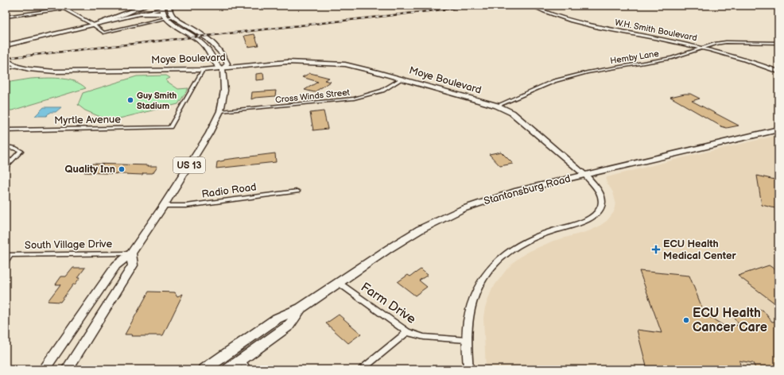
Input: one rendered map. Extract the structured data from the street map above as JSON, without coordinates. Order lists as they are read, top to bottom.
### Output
{
  "streets": {
    "main road": ["Moye Boulevard", "US 13", "Stantonsburg Road"],
    "street": [
      "W.H. Smith Boulevard",
      "Hemby Lane",
      "Cross Winds Street",
      "Myrtle Avenue",
      "Radio Road",
      "South Village Drive",
      "Farm Drive"
    ]
  },
  "crossings": [
    ["W.H. Smith Boulevard", "Hemby Lane"],
    ["Hemby Lane", "Moye Boulevard"],
    ["Moye Boulevard", "Cross Winds Street"],
    ["Moye Boulevard", "Myrtle Avenue"],
    ["Moye Boulevard", "US 13"],
    ["Moye Boulevard", "Stantonsburg Road"],
    ["Moye Boulevard", "Farm Drive"],
    ["Cross Winds Street", "US 13"],
    ["US 13", "Radio Road"],
    ["US 13", "South Village Drive"],
    ["Stantonsburg Road", "Farm Drive"]
  ],
  "places": {
    "other": ["Guy Smith Stadium", "Quality Inn", "ECU Health Cancer Care"],
    "health": ["ECU Health Medical Center"]
  }
}
